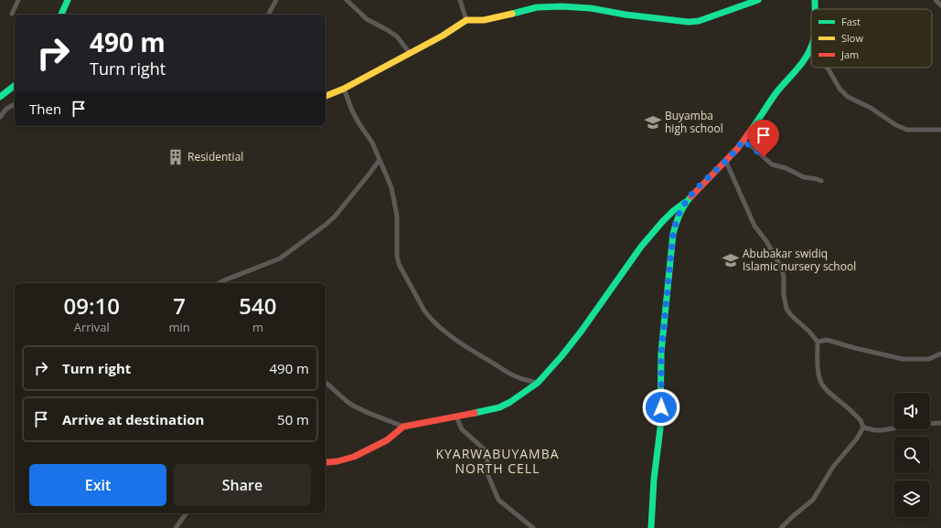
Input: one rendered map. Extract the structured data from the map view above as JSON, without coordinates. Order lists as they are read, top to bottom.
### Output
{
  "districts": ["KYARWABUYAMBA NORTH CELL"],
  "places": {
    "school or university": ["Buyamba high school", "Abubakar swidiq Islamic nursery school"],
    "building": ["Residential"]
  },
  "legend": ["Fast", "Slow", "Jam"],
  "page": {
    "turn": ["490 m", "Turn right"],
    "then": "Then",
    "eta": [
      "09:10",
      "Arrival",
      "7",
      "min",
      "540",
      "m"
    ],
    "list": [
      {
        "name": "Turn right",
        "value": "490 m"
      },
      {
        "name": "Arrive at destination",
        "value": "50 m"
      }
    ],
    "buttons": ["Exit", "Share"]
  }
}
